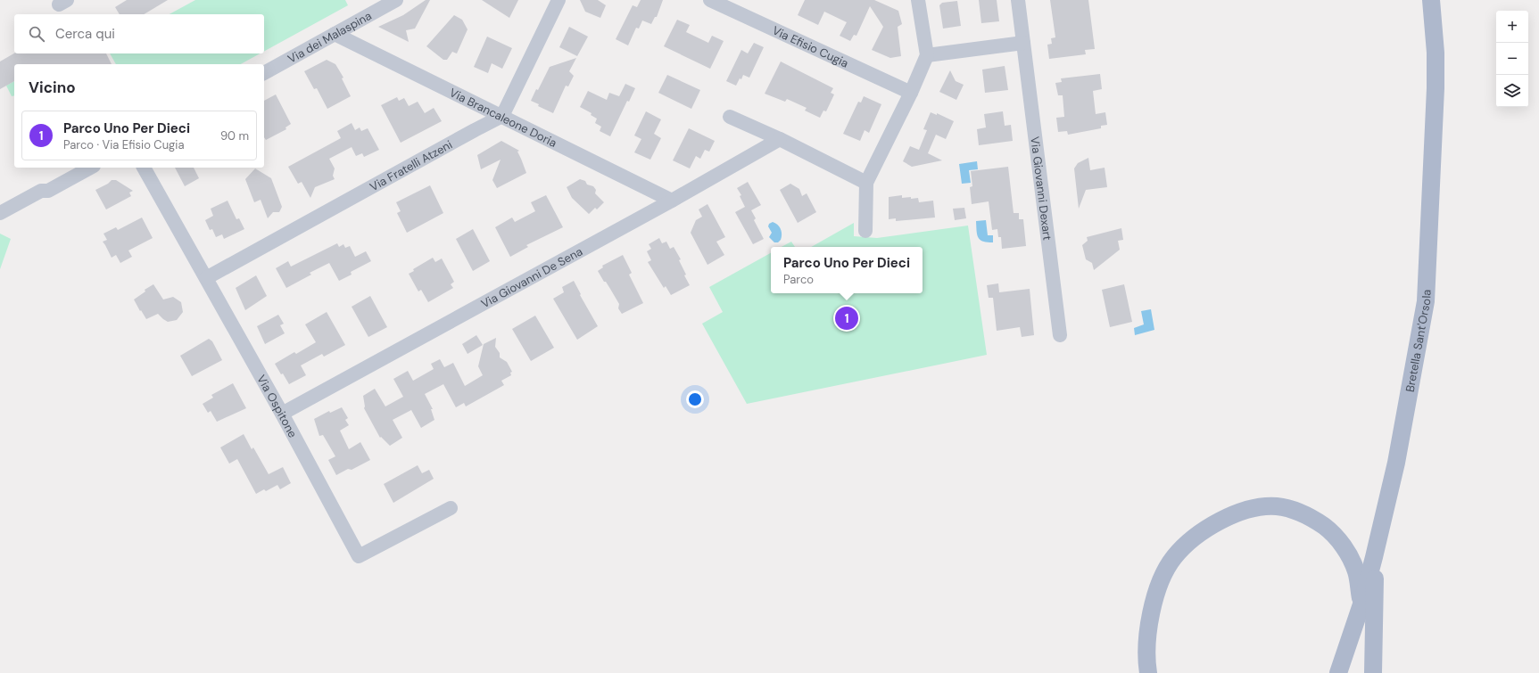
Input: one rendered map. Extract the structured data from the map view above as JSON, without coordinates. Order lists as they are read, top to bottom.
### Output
{
  "streets": {
    "main road": ["Bretella Sant'Orsola"],
    "street": [
      "Via dei Malaspina",
      "Via Efisio Cugia",
      "Via Brancaleone Doria",
      "Via Fratelli Atzeni",
      "Via Giovanni Dexart",
      "Via Giovanni De Sena",
      "Via Ospitone"
    ]
  },
  "crossings": [
    ["Via dei Malaspina", "Via Brancaleone Doria"],
    ["Via Brancaleone Doria", "Via Fratelli Atzeni"],
    ["Via Brancaleone Doria", "Via Giovanni De Sena"],
    ["Via Fratelli Atzeni", "Via Ospitone"],
    ["Via Giovanni De Sena", "Via Ospitone"]
  ],
  "page": {
    "map_buttons": ["+", "−"],
    "search": "Cerca qui",
    "heading": "Vicino",
    "list": [
      {
        "mark": "1",
        "name": "Parco Uno Per Dieci",
        "note": "Parco · Via Efisio Cugia",
        "value": "90 m"
      }
    ],
    "popup": ["Parco Uno Per Dieci", "Parco"],
    "pins": "1"
  }
}
